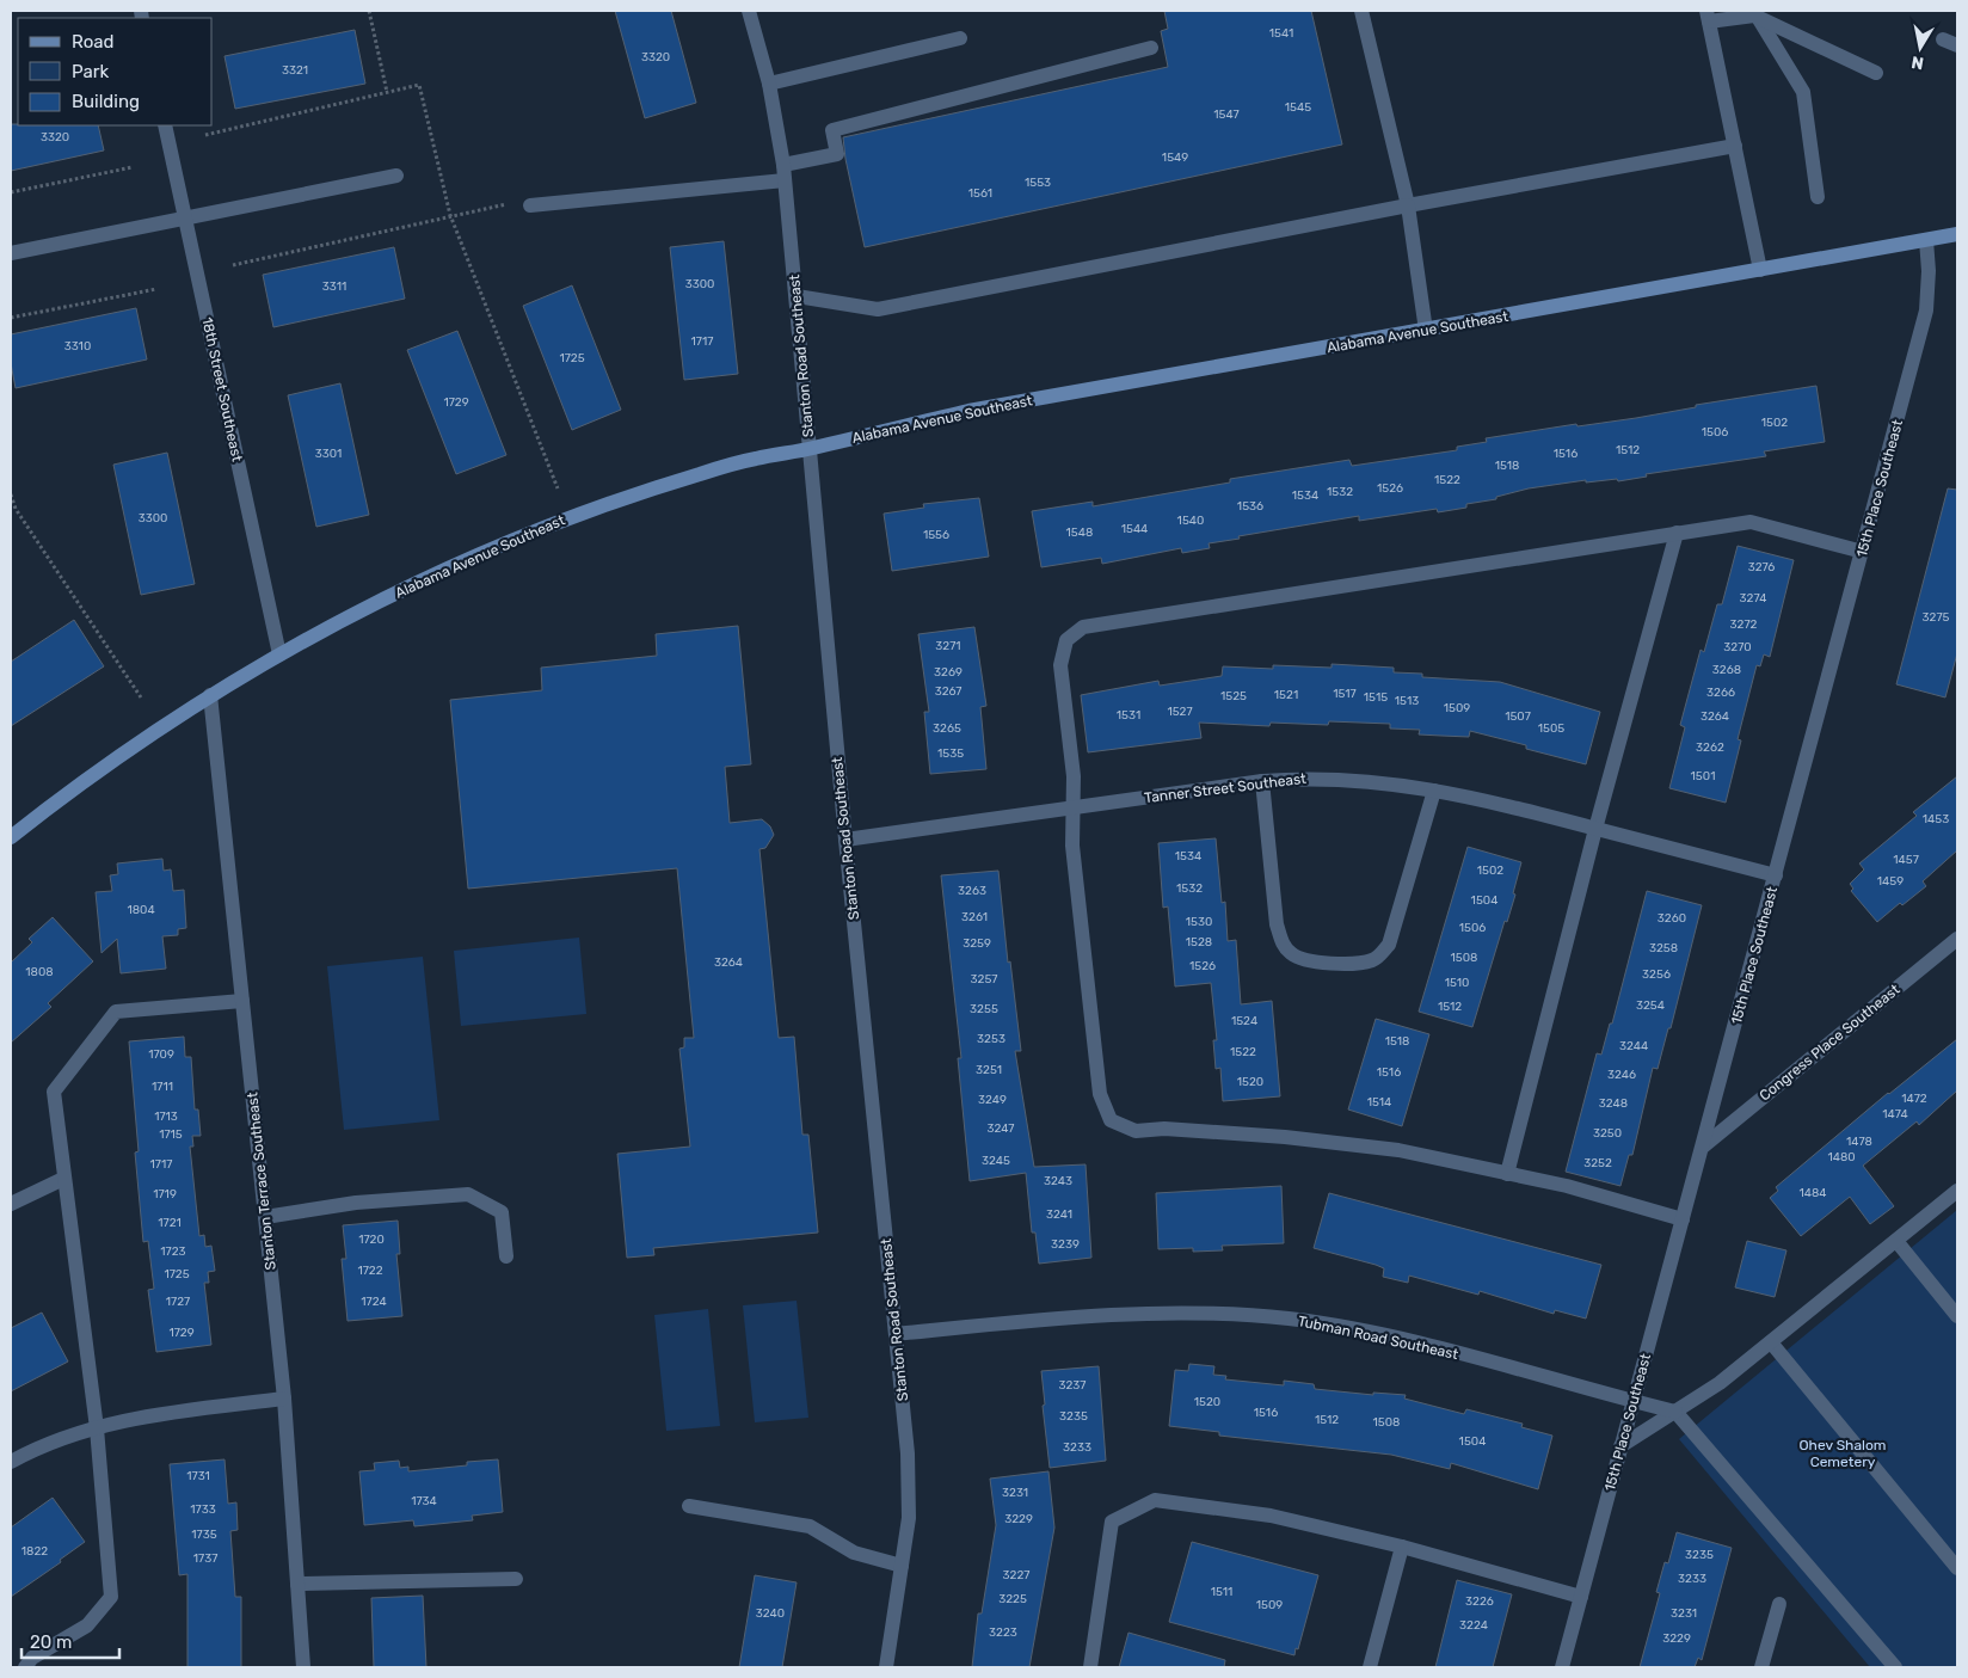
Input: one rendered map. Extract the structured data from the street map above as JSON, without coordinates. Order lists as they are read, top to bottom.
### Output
{
  "streets": {
    "main road": ["Alabama Avenue Southeast"],
    "street": [
      "Stanton Road Southeast",
      "18th Street Southeast",
      "15th Place Southeast",
      "Tanner Street Southeast",
      "Congress Place Southeast",
      "Stanton Terrace Southeast",
      "Tubman Road Southeast"
    ]
  },
  "crossings": [
    ["Alabama Avenue Southeast", "Stanton Road Southeast"],
    ["Alabama Avenue Southeast", "18th Street Southeast"],
    ["Alabama Avenue Southeast", "15th Place Southeast"],
    ["Alabama Avenue Southeast", "Stanton Terrace Southeast"],
    ["Stanton Road Southeast", "Tanner Street Southeast"],
    ["Stanton Road Southeast", "Tubman Road Southeast"],
    ["15th Place Southeast", "Tanner Street Southeast"],
    ["15th Place Southeast", "Congress Place Southeast"],
    ["15th Place Southeast", "Tubman Road Southeast"]
  ],
  "parks": ["Ohev Shalom Cemetery"],
  "house_numbers": [
    "1541",
    "3320",
    "3321",
    "1545",
    "1547",
    "3320",
    "1549",
    "1553",
    "1561",
    "3300",
    "3311",
    "1717",
    "3310",
    "1725",
    "1729",
    "1502",
    "1506",
    "1512",
    "3301",
    "1516",
    "1518",
    "1522",
    "1526",
    "1532",
    "1534",
    "1536",
    "3300",
    "1540",
    "1544",
    "1548",
    "1556",
    "3276",
    "3274",
    "3275",
    "3272",
    "3271",
    "3270",
    "3268",
    "3269",
    "3267",
    "3266",
    "1517",
    "1521",
    "1525",
    "1515",
    "1513",
    "1509",
    "1527",
    "1531",
    "1507",
    "3264",
    "3265",
    "1505",
    "3262",
    "1535",
    "1501",
    "1453",
    "1534",
    "1457",
    "1502",
    "1459",
    "1532",
    "3263",
    "1504",
    "1804",
    "3261",
    "3260",
    "1530",
    "1506",
    "1528",
    "3259",
    "3258",
    "1508",
    "3264",
    "1526",
    "1808",
    "3256",
    "3257",
    "1510",
    "3254",
    "1512",
    "3255",
    "1524",
    "3253",
    "1518",
    "3244",
    "1522",
    "1709",
    "3251",
    "1516",
    "3246",
    "1520",
    "1711",
    "1472",
    "3249",
    "1514",
    "3248",
    "1474",
    "1713",
    "3247",
    "3250",
    "1715",
    "1478",
    "1480",
    "3245",
    "3252",
    "1717",
    "3243",
    "1484",
    "1719",
    "3241",
    "1721",
    "1720",
    "3239",
    "1723",
    "1722",
    "1725",
    "1727",
    "1724",
    "1729",
    "3237",
    "1520",
    "1516",
    "3235",
    "1512",
    "1508",
    "1504",
    "3233",
    "1731",
    "3231",
    "1734",
    "1733",
    "3229",
    "1735",
    "1822",
    "3235",
    "1737",
    "3227",
    "3233",
    "1511",
    "3225",
    "3226",
    "1509",
    "3240",
    "3231",
    "3224",
    "3223",
    "3229"
  ],
  "legend": ["Road", "Park", "Building"],
  "scale_bar": "20 m",
  "north": "bottom"
}
